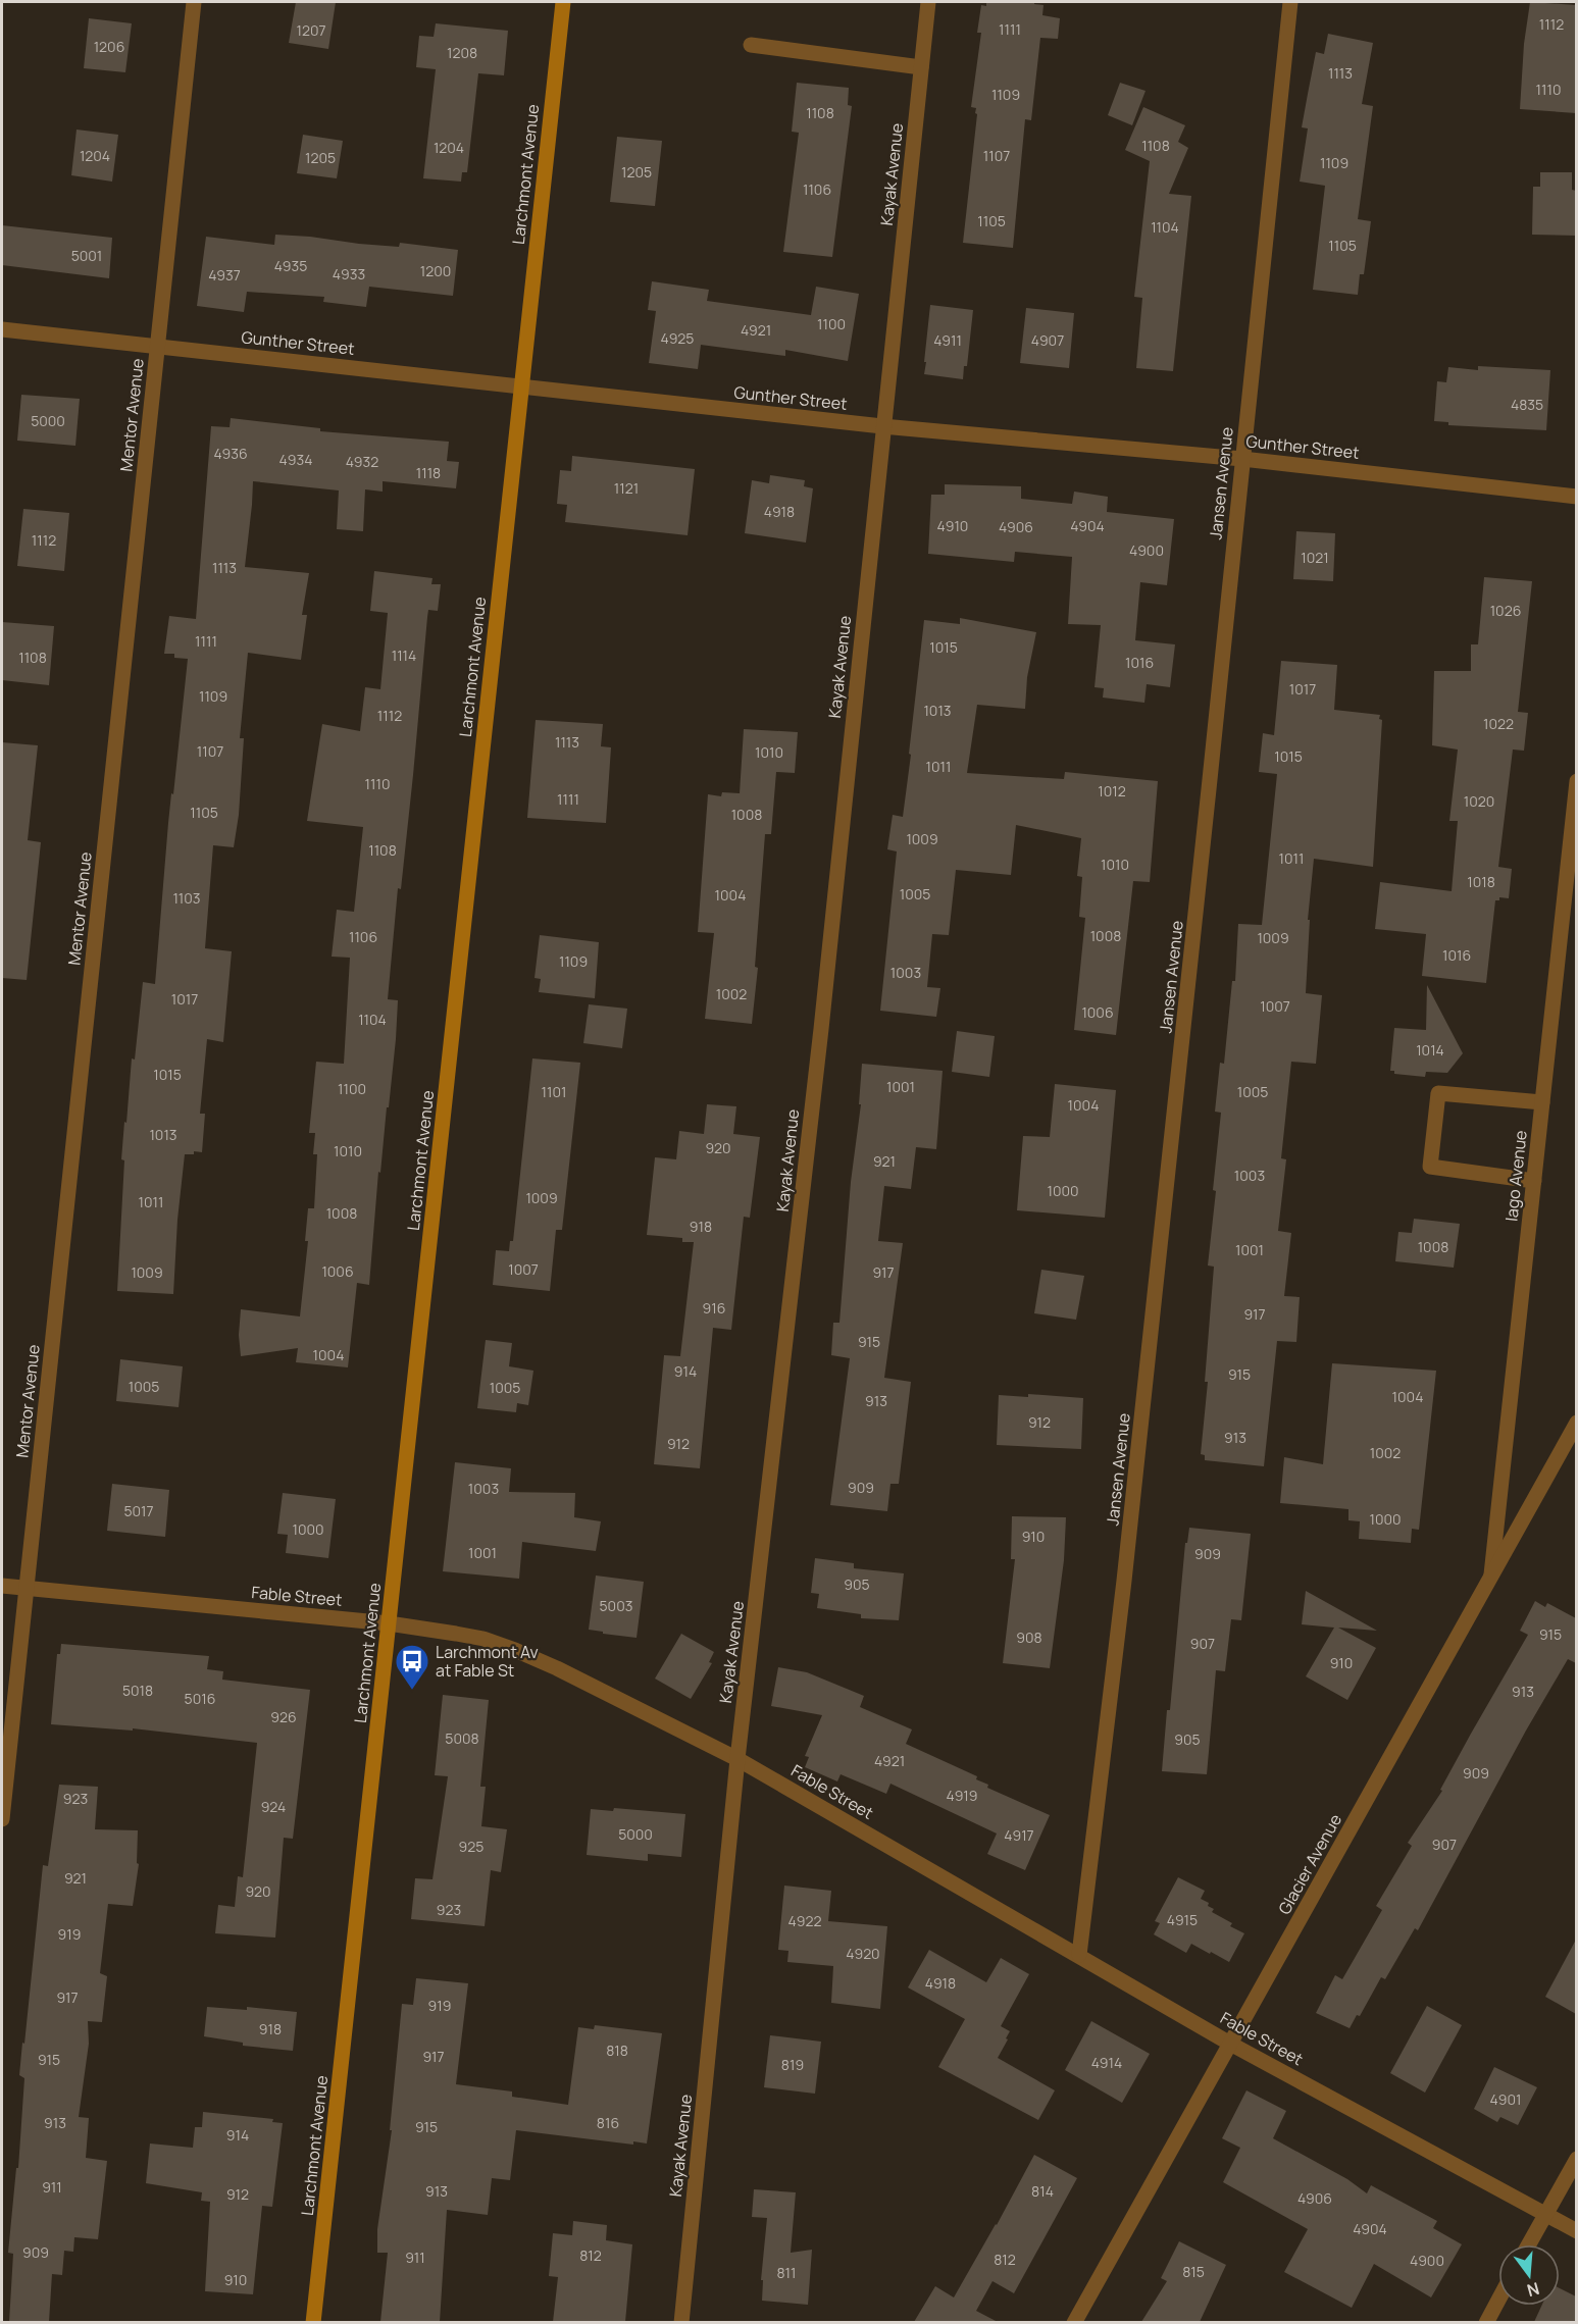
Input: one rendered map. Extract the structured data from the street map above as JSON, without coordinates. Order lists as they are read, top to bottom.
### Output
{
  "streets": {
    "street": [
      "Larchmont Avenue",
      "Kayak Avenue",
      "Gunther Street",
      "Mentor Avenue",
      "Jansen Avenue",
      "Iago Avenue",
      "Fable Street",
      "Glacier Avenue"
    ]
  },
  "crossings": [
    ["Larchmont Avenue", "Gunther Street"],
    ["Larchmont Avenue", "Fable Street"],
    ["Kayak Avenue", "Gunther Street"],
    ["Kayak Avenue", "Fable Street"],
    ["Gunther Street", "Mentor Avenue"],
    ["Gunther Street", "Jansen Avenue"],
    ["Mentor Avenue", "Fable Street"],
    ["Jansen Avenue", "Fable Street"],
    ["Iago Avenue", "Glacier Avenue"],
    ["Fable Street", "Glacier Avenue"]
  ],
  "places": {
    "bus stop": ["Larchmont Av at Fable St"]
  },
  "house_numbers": [
    "1112",
    "1111",
    "1207",
    "1206",
    "1208",
    "1113",
    "1110",
    "1109",
    "1108",
    "1108",
    "1204",
    "1204",
    "1107",
    "1205",
    "1109",
    "1205",
    "1106",
    "1105",
    "1104",
    "1105",
    "5001",
    "4935",
    "1200",
    "4933",
    "4937",
    "1100",
    "4921",
    "4925",
    "4911",
    "4907",
    "4835",
    "5000",
    "4936",
    "4934",
    "4932",
    "1118",
    "1121",
    "4918",
    "4910",
    "4904",
    "4906",
    "1112",
    "4900",
    "1021",
    "1113",
    "1026",
    "1111",
    "1015",
    "1114",
    "1108",
    "1016",
    "1017",
    "1109",
    "1013",
    "1112",
    "1022",
    "1113",
    "1107",
    "1010",
    "1015",
    "1011",
    "1110",
    "1012",
    "1111",
    "1020",
    "1105",
    "1008",
    "1009",
    "1108",
    "1011",
    "1010",
    "1018",
    "1005",
    "1004",
    "1103",
    "1008",
    "1106",
    "1009",
    "1016",
    "1109",
    "1003",
    "1002",
    "1017",
    "1007",
    "1006",
    "1104",
    "1014",
    "1015",
    "1001",
    "1100",
    "1101",
    "1005",
    "1004",
    "1013",
    "920",
    "1010",
    "921",
    "1003",
    "1000",
    "1009",
    "1011",
    "1008",
    "918",
    "1008",
    "1001",
    "1007",
    "1006",
    "1009",
    "917",
    "916",
    "917",
    "915",
    "1004",
    "914",
    "915",
    "1005",
    "1005",
    "1004",
    "913",
    "912",
    "913",
    "912",
    "1002",
    "909",
    "1003",
    "5017",
    "1000",
    "1000",
    "910",
    "1001",
    "909",
    "905",
    "5003",
    "915",
    "908",
    "907",
    "910",
    "5018",
    "913",
    "5016",
    "926",
    "5008",
    "905",
    "4921",
    "909",
    "4919",
    "923",
    "924",
    "5000",
    "4917",
    "907",
    "925",
    "921",
    "920",
    "923",
    "4915",
    "4922",
    "919",
    "4920",
    "4918",
    "917",
    "919",
    "918",
    "818",
    "917",
    "915",
    "4914",
    "819",
    "4901",
    "913",
    "816",
    "915",
    "914",
    "911",
    "913",
    "814",
    "912",
    "4906",
    "4904",
    "909",
    "812",
    "911",
    "812",
    "4900",
    "815",
    "811",
    "910"
  ],
  "north": "bottom"
}
